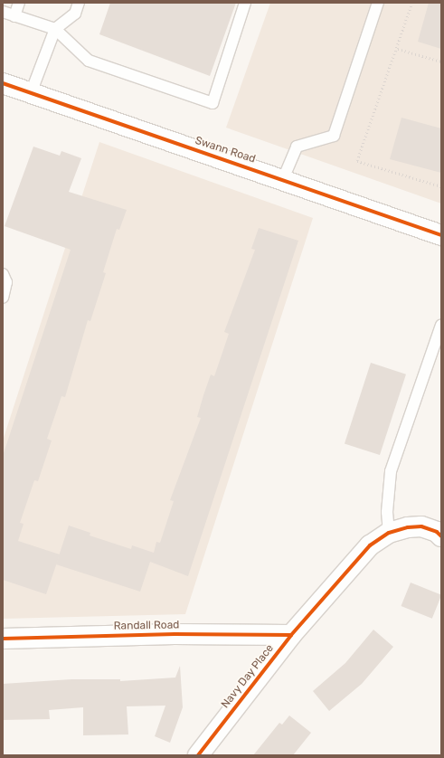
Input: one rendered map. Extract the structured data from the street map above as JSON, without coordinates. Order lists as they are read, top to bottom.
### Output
{
  "streets": {
    "street": ["Swann Road", "Randall Road", "Navy Day Place"]
  },
  "crossings": [
    ["Randall Road", "Navy Day Place"]
  ]
}
